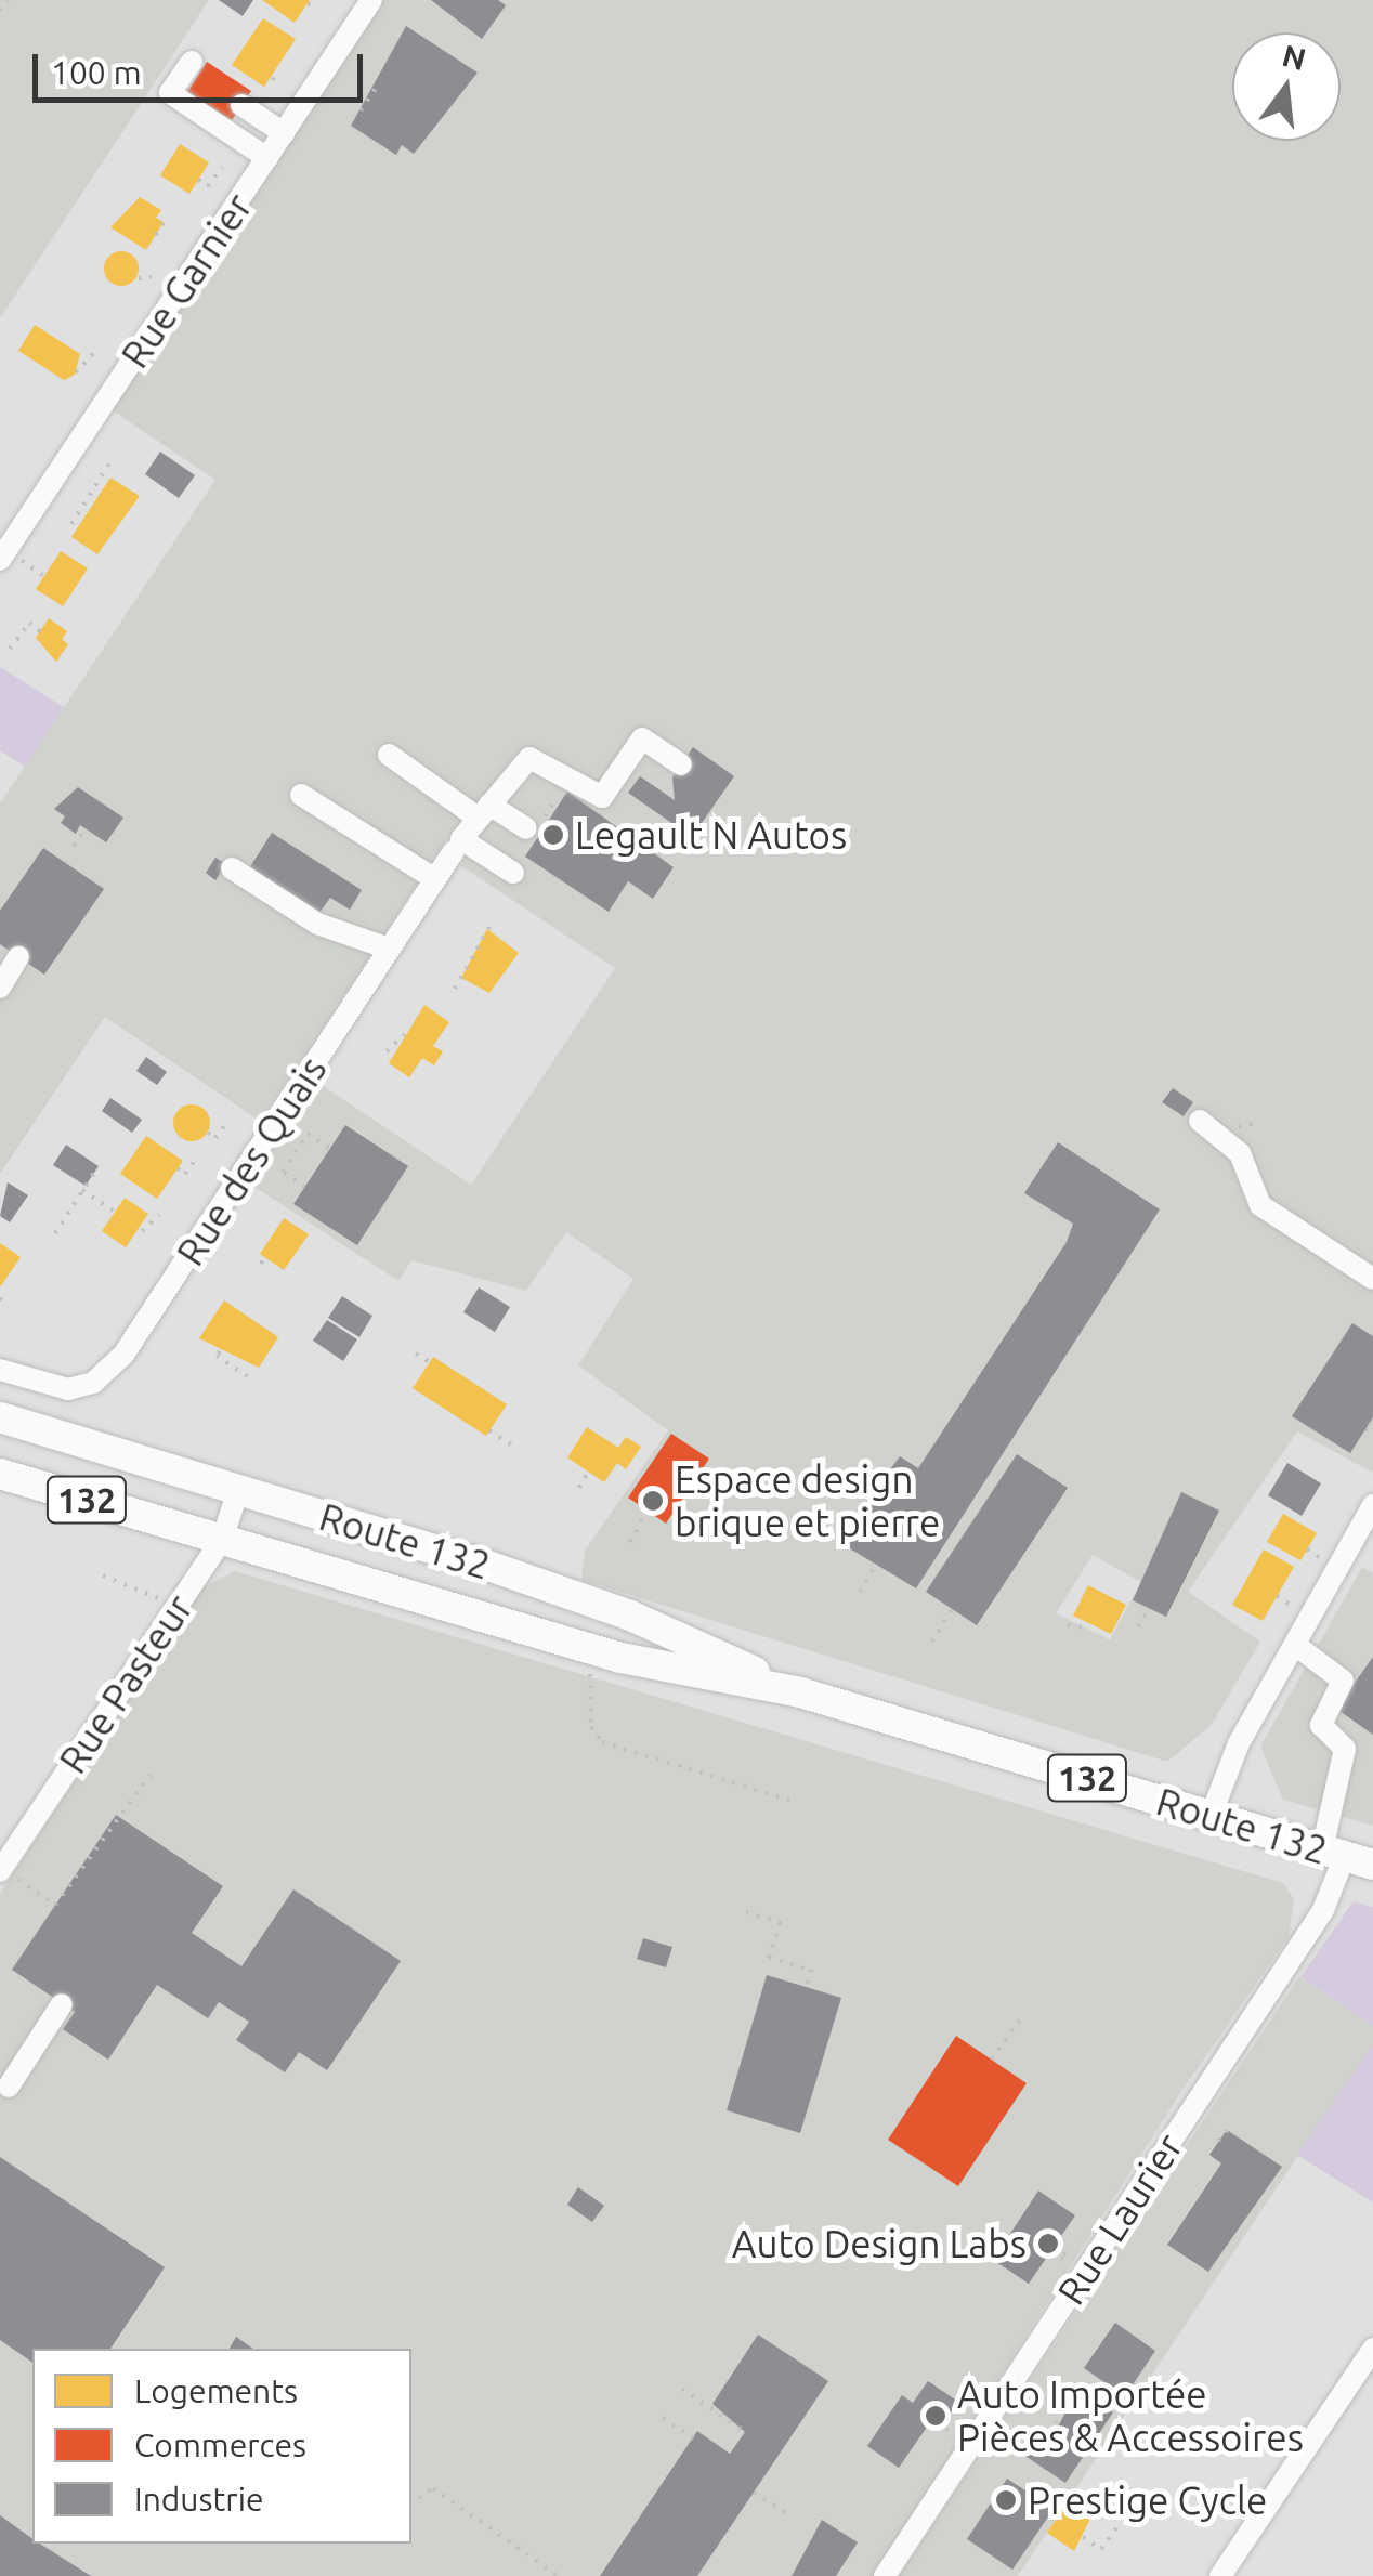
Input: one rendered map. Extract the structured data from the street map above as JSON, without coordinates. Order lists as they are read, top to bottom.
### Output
{
  "streets": {
    "highway": ["132", "Route 132"],
    "street": [
      "Rue Garnier",
      "Rue des Quais",
      "Rue Pasteur",
      "Rue Laurier"
    ]
  },
  "crossings": [
    ["Route 132", "Rue Pasteur"],
    ["Route 132", "Rue Laurier"]
  ],
  "places": [
    "Legault N Autos",
    "Espace design brique et pierre",
    "Auto Design Labs",
    "Auto Importée Pièces & Accessoires",
    "Prestige Cycle"
  ],
  "legend": ["Logements", "Commerces", "Industrie"],
  "scale_bar": "100 m",
  "north": "top"
}
